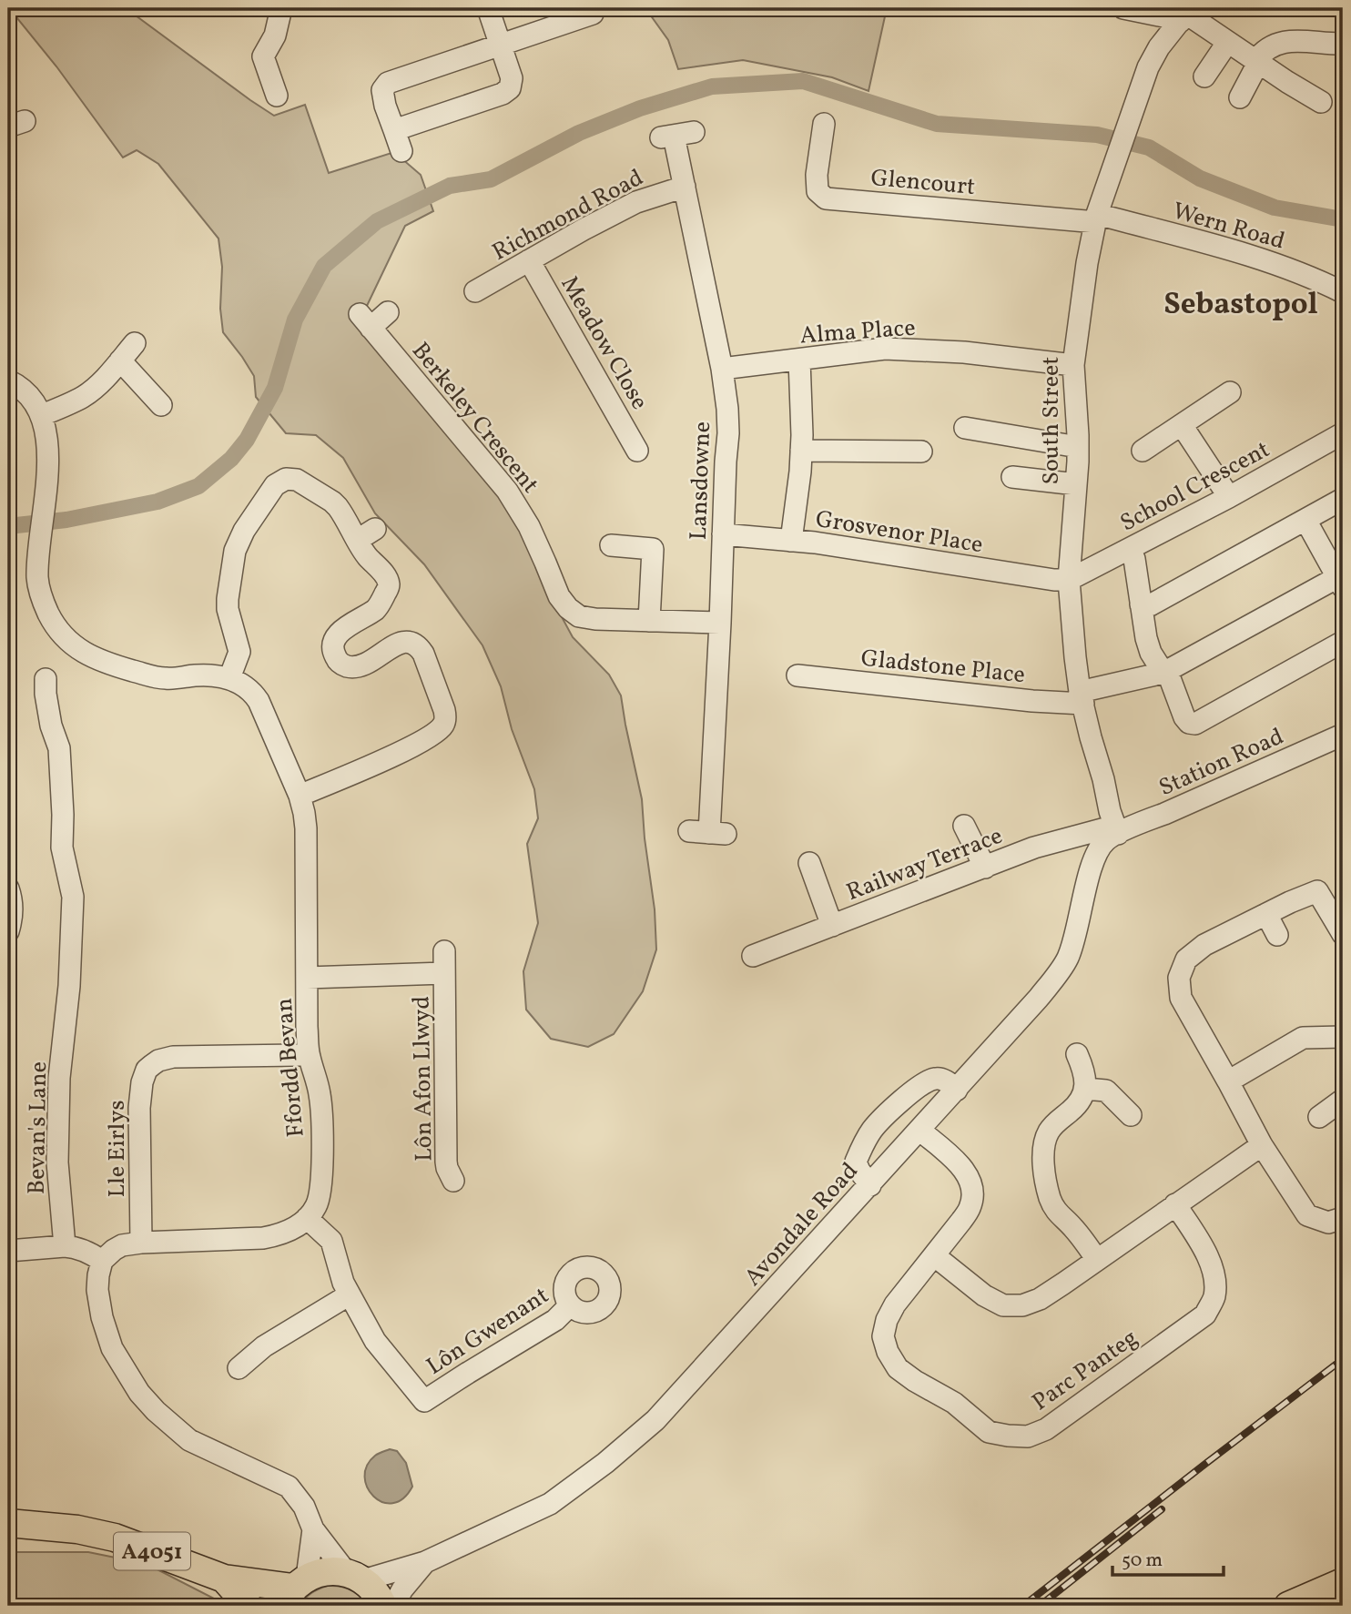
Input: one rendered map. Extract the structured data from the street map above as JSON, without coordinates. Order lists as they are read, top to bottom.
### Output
{
  "streets": {
    "main road": ["A4051"],
    "street": [
      "Glencourt",
      "Richmond Road",
      "Wern Road",
      "Alma Place",
      "Meadow Close",
      "Berkeley Crescent",
      "South Street",
      "Lansdowne",
      "School Crescent",
      "Grosvenor Place",
      "Gladstone Place",
      "Station Road",
      "Railway Terrace",
      "Ffordd Bevan",
      "Lôn Afon Llwyd",
      "Bevan's Lane",
      "Lle Eirlys",
      "Avondale Road",
      "Lôn Gwenant",
      "Parc Panteg"
    ]
  },
  "crossings": [
    ["Glencourt", "Wern Road"],
    ["Glencourt", "South Street"],
    ["Richmond Road", "Meadow Close"],
    ["Richmond Road", "Lansdowne"],
    ["Wern Road", "South Street"],
    ["Alma Place", "South Street"],
    ["Alma Place", "Lansdowne"],
    ["Berkeley Crescent", "Lansdowne"],
    ["South Street", "School Crescent"],
    ["South Street", "Grosvenor Place"],
    ["South Street", "Gladstone Place"],
    ["South Street", "Station Road"],
    ["South Street", "Railway Terrace"],
    ["South Street", "Avondale Road"],
    ["Lansdowne", "Grosvenor Place"],
    ["School Crescent", "Grosvenor Place"],
    ["Station Road", "Railway Terrace"],
    ["Station Road", "Avondale Road"],
    ["Railway Terrace", "Avondale Road"],
    ["Ffordd Bevan", "Lôn Afon Llwyd"],
    ["Ffordd Bevan", "Lle Eirlys"],
    ["Ffordd Bevan", "Lôn Gwenant"],
    ["Lle Eirlys", "Lôn Gwenant"],
    ["Avondale Road", "Parc Panteg"],
    ["Avondale Road", "A4051"]
  ],
  "districts": ["Sebastopol"],
  "scale_bar": "50 m"
}
